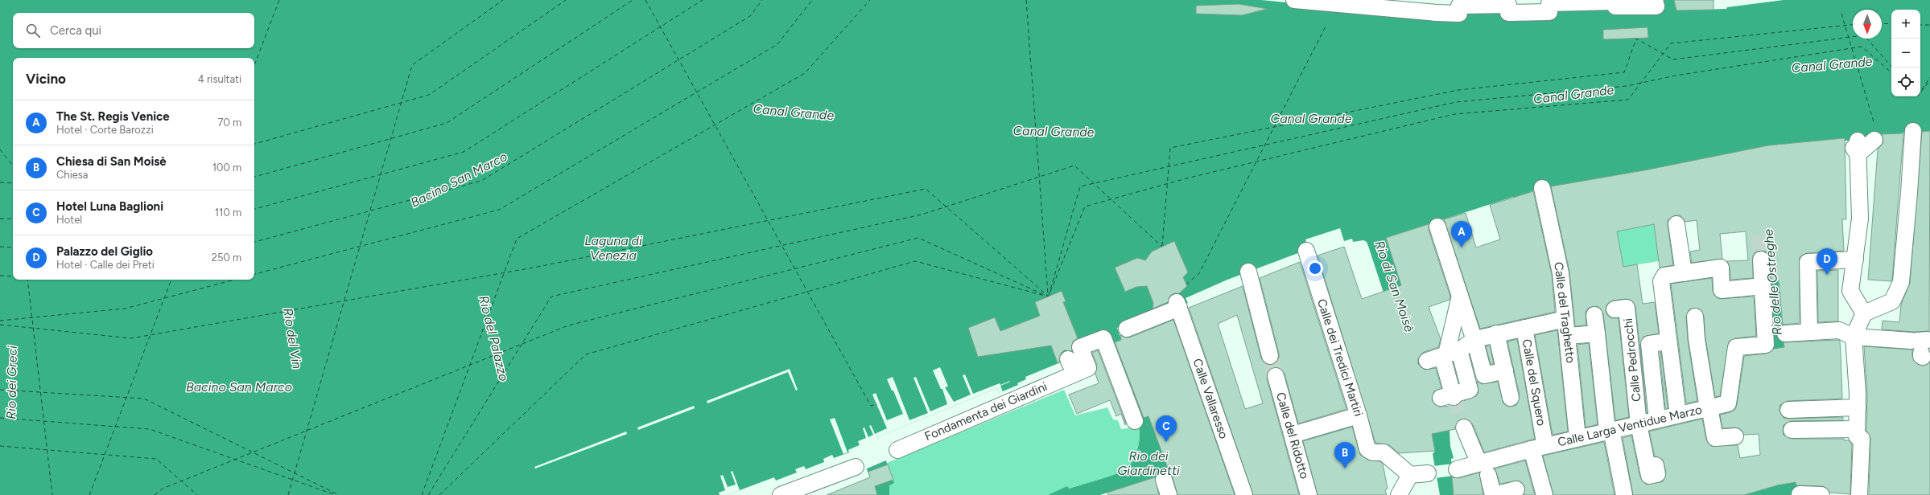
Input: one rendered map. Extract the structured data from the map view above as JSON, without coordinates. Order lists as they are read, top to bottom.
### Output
{
  "streets": {
    "street": [
      "Calle del Traghetto",
      "Calle dei Tredici Martiri",
      "Calle Pedrocchi",
      "Calle del Squero",
      "Calle Vallaresso",
      "Fondamenta dei Giardini",
      "Calle Larga Ventidue Marzo",
      "Calle del Ridotto"
    ]
  },
  "crossings": [
    ["Calle del Traghetto", "Calle Larga Ventidue Marzo"],
    ["Calle Pedrocchi", "Calle Larga Ventidue Marzo"]
  ],
  "water": [
    "Canal Grande",
    "Bacino San Marco",
    "Laguna di Venezia",
    "Rio delle Ostreghe",
    "Rio di San Moisè",
    "Rio del Vin",
    "Rio del Palazzo",
    "Rio dei Greci",
    "Rio dei Giardinetti"
  ],
  "north": "bottom",
  "page": {
    "map_buttons": ["+", "−"],
    "search": "Cerca qui",
    "heading": ["Vicino", "4 risultati"],
    "list": [
      {
        "mark": "A",
        "name": "The St. Regis Venice",
        "note": "Hotel · Corte Barozzi",
        "value": "70 m"
      },
      {
        "mark": "B",
        "name": "Chiesa di San Moisè",
        "note": "Chiesa",
        "value": "100 m"
      },
      {
        "mark": "C",
        "name": "Hotel Luna Baglioni",
        "note": "Hotel",
        "value": "110 m"
      },
      {
        "mark": "D",
        "name": "Palazzo del Giglio",
        "note": "Hotel · Calle dei Preti",
        "value": "250 m"
      }
    ],
    "pins": [
      "A",
      "D",
      "C",
      "B"
    ]
  }
}
